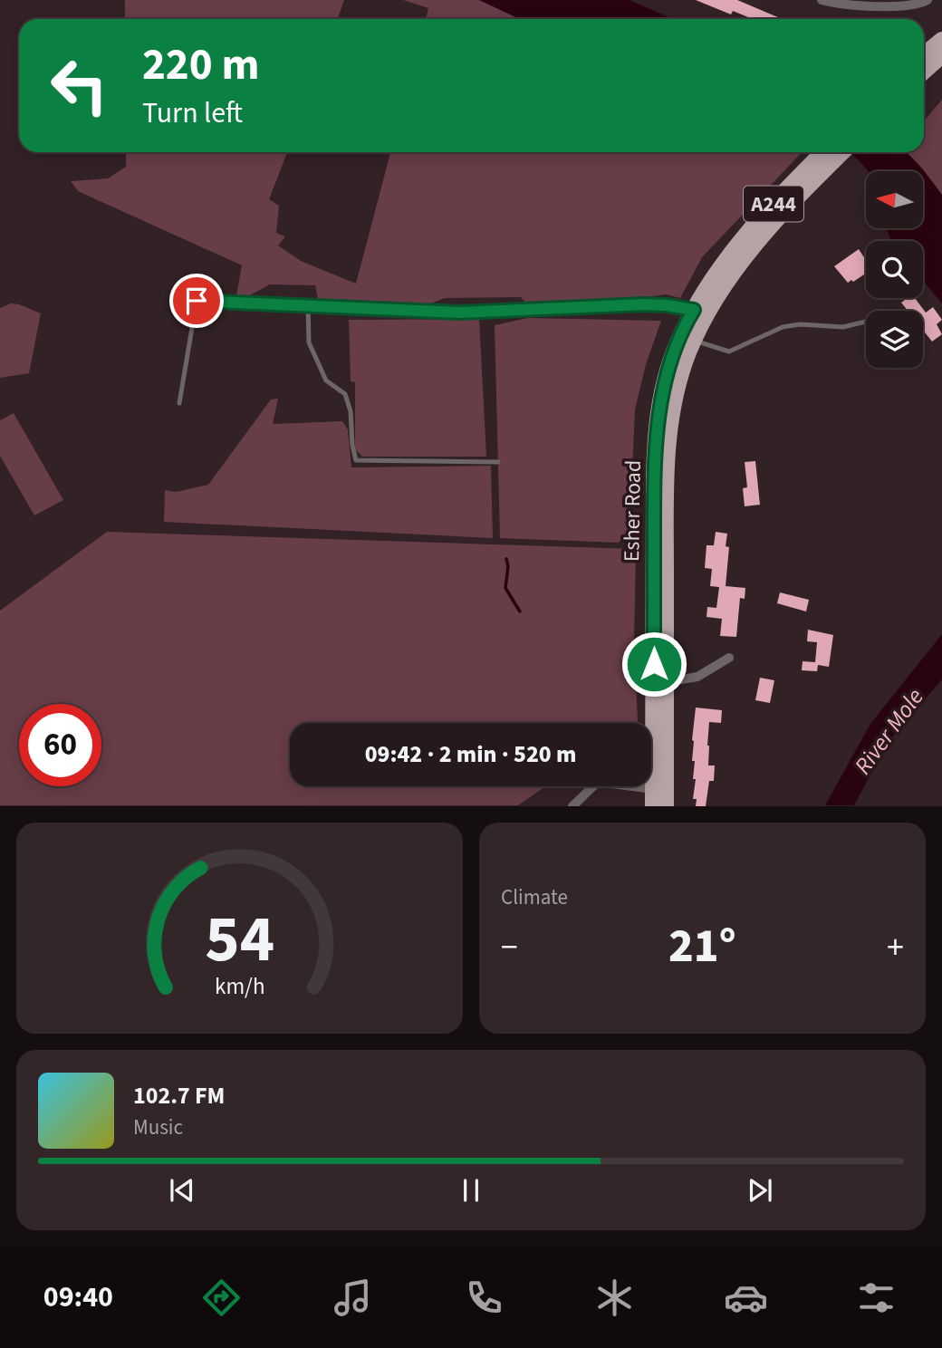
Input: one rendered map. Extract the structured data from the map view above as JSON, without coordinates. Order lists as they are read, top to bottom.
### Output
{
  "streets": {
    "main road": ["A244", "Esher Road"]
  },
  "water": ["River Mole"],
  "north": "left",
  "page": {
    "turn": ["220 m", "Turn left"],
    "limit": "60",
    "trip": "09:42 · 2 min · 520 m",
    "tile": "Climate",
    "heat": ["−", "21°", "+"],
    "song": ["102.7 FM", "Music"],
    "tabs": "09:40",
    "gauge": ["54", "km/h"]
  }
}
